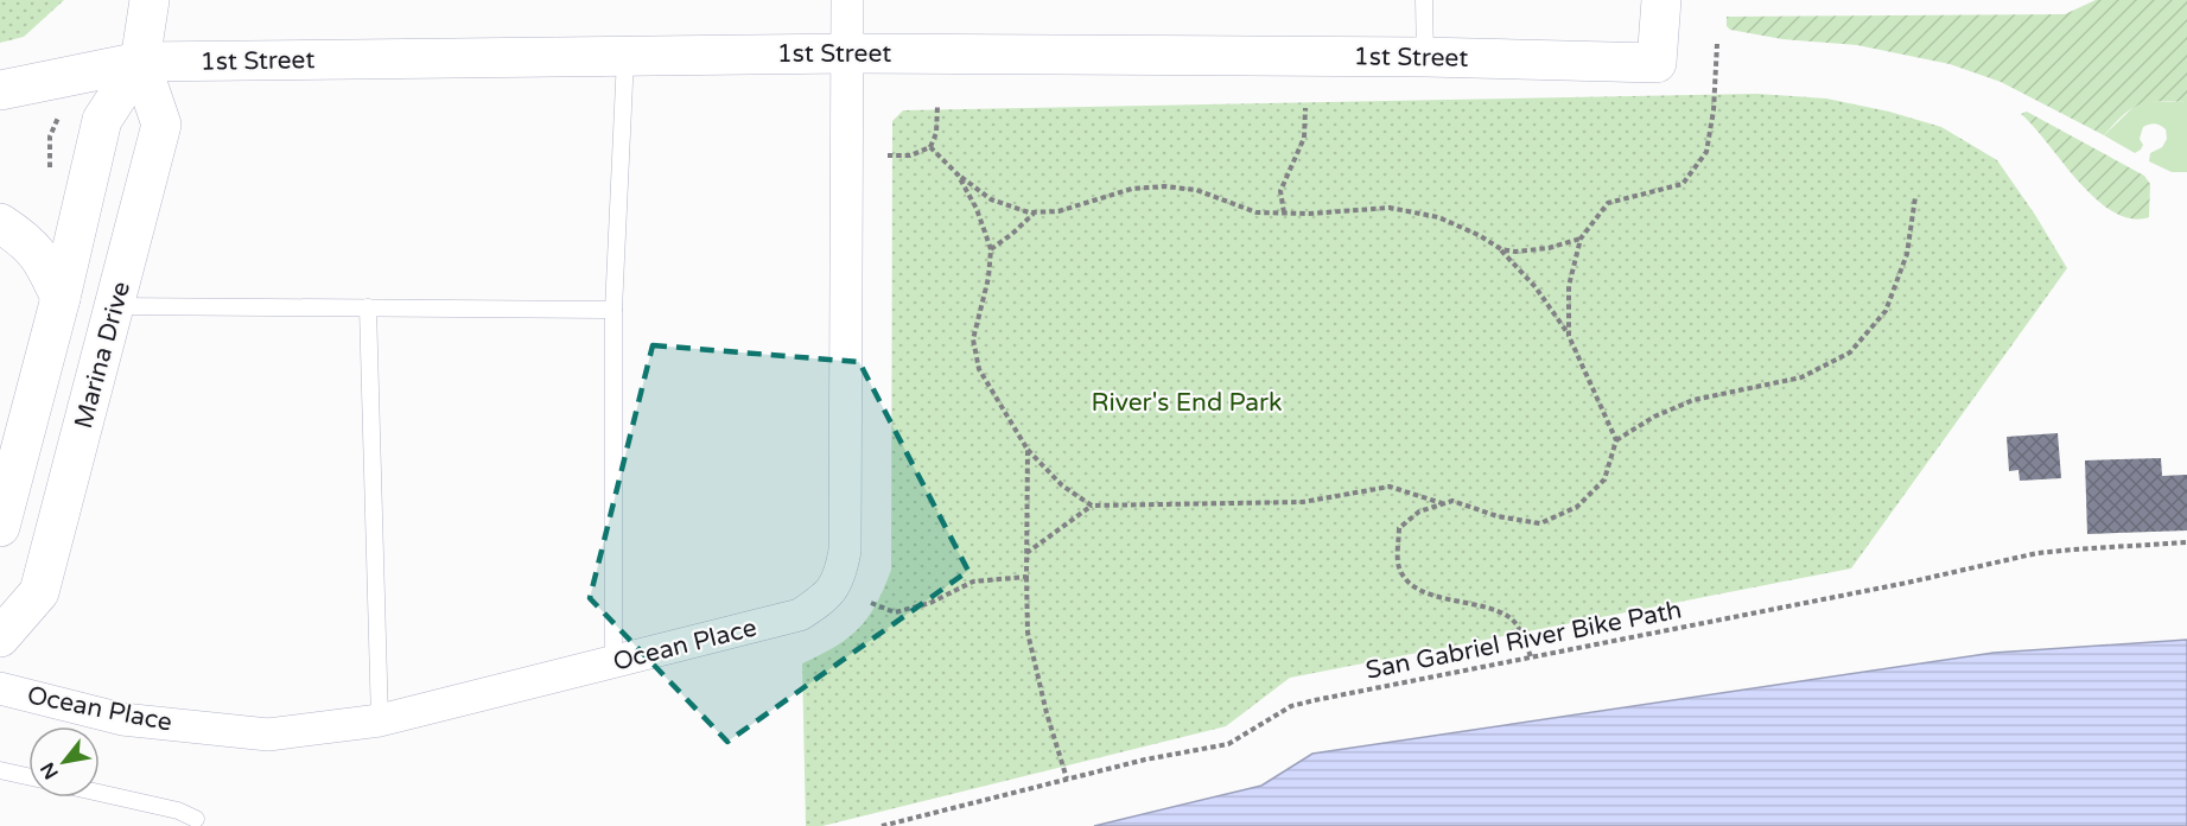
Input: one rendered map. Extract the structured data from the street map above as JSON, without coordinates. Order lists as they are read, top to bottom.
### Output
{
  "streets": {
    "street": ["1st Street", "Marina Drive", "Ocean Place"],
    "path": ["San Gabriel River Bike Path"]
  },
  "crossings": [
    ["1st Street", "Marina Drive"],
    ["1st Street", "Ocean Place"]
  ],
  "parks": ["River's End Park"],
  "north": "bottom left"
}
